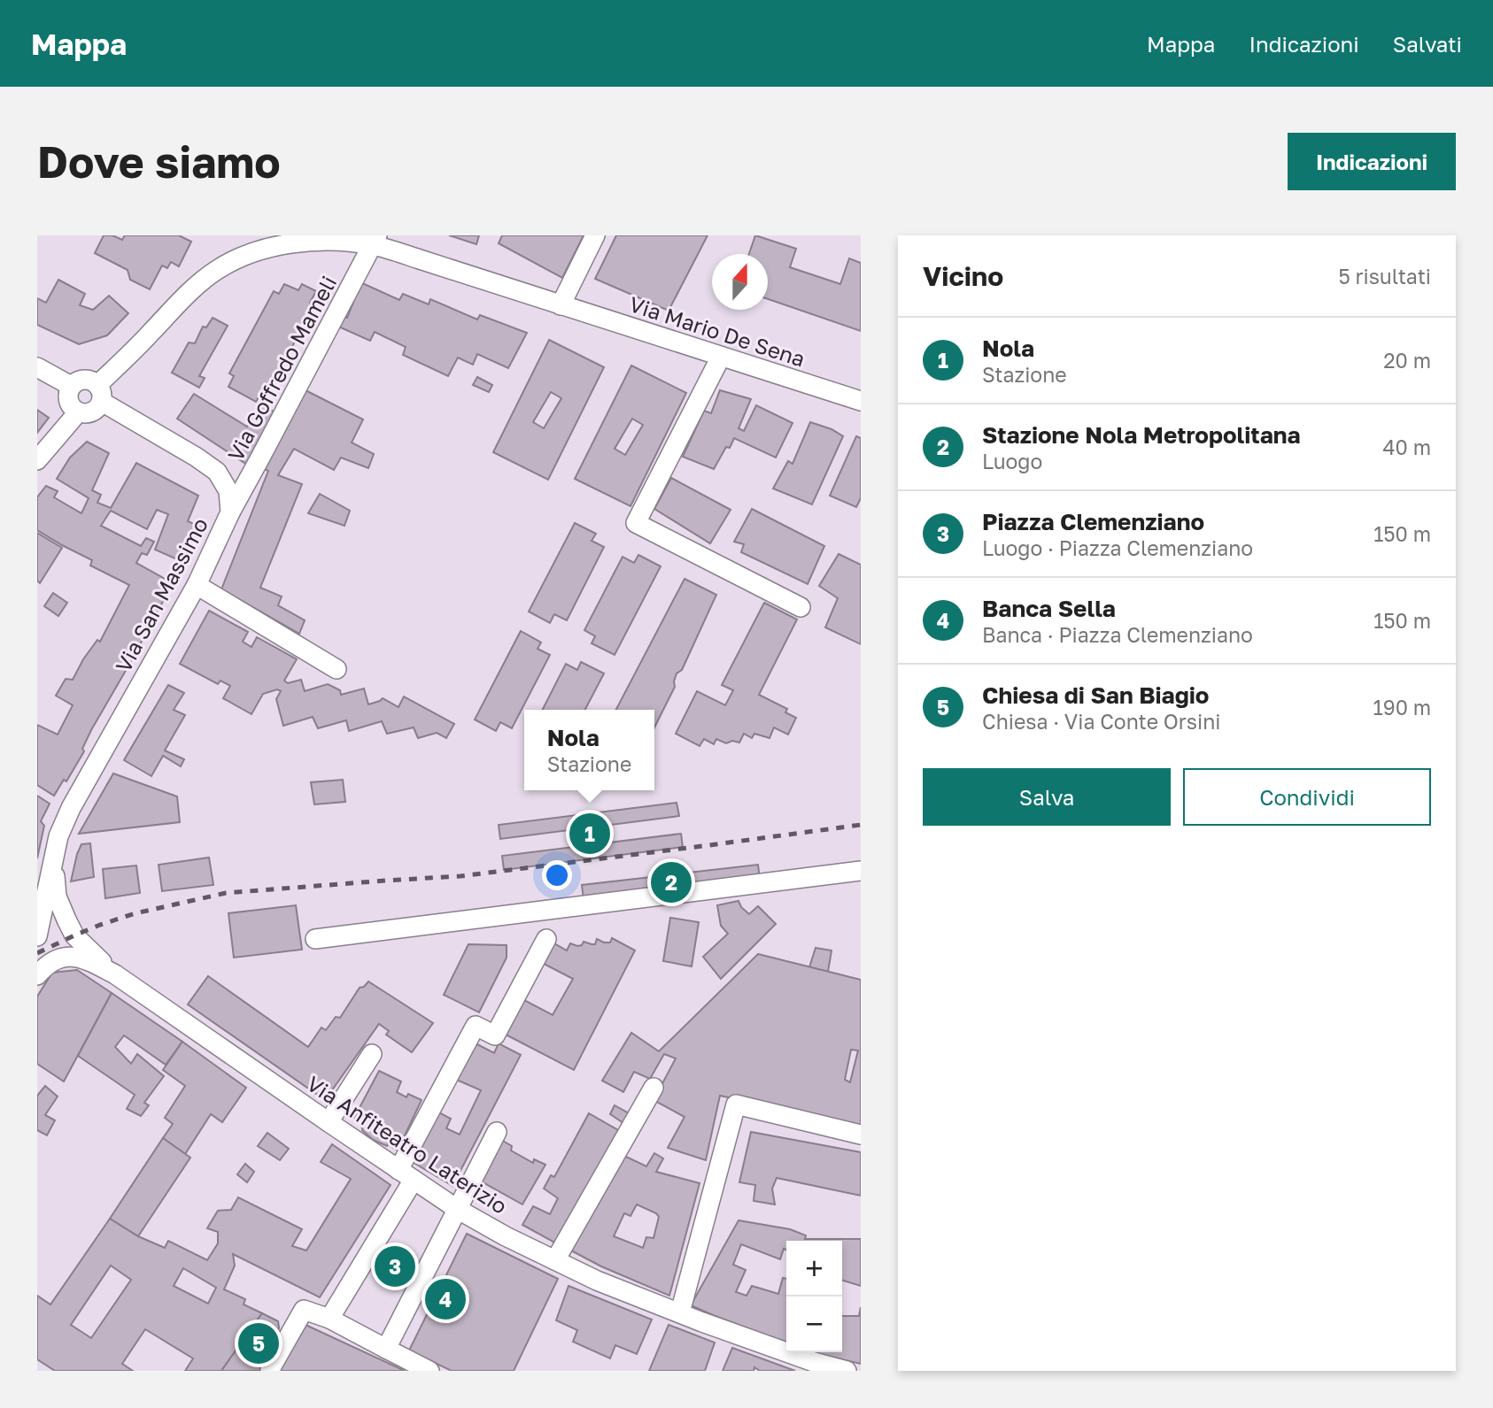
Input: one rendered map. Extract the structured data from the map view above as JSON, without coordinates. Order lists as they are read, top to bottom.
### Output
{
  "streets": {
    "street": [
      "Via Mario De Sena",
      "Via Goffredo Mameli",
      "Via San Massimo",
      "Via Anfiteatro Laterizio"
    ]
  },
  "crossings": [
    ["Via Mario De Sena", "Via Goffredo Mameli"],
    ["Via Mario De Sena", "Via San Massimo"],
    ["Via Goffredo Mameli", "Via San Massimo"]
  ],
  "north": "top",
  "page": {
    "header": "Mappa",
    "nav": ["Mappa", "Indicazioni", "Salvati"],
    "buttons": [
      "Indicazioni",
      ["Salva", "Condividi"]
    ],
    "title": "Dove siamo",
    "heading": ["Vicino", "5 risultati"],
    "list": [
      {
        "mark": "1",
        "name": "Nola",
        "note": "Stazione",
        "value": "20 m"
      },
      {
        "mark": "2",
        "name": "Stazione Nola Metropolitana",
        "note": "Luogo",
        "value": "40 m"
      },
      {
        "mark": "3",
        "name": "Piazza Clemenziano",
        "note": "Luogo · Piazza Clemenziano",
        "value": "150 m"
      },
      {
        "mark": "4",
        "name": "Banca Sella",
        "note": "Banca · Piazza Clemenziano",
        "value": "150 m"
      },
      {
        "mark": "5",
        "name": "Chiesa di San Biagio",
        "note": "Chiesa · Via Conte Orsini",
        "value": "190 m"
      }
    ],
    "popup": ["Nola", "Stazione"],
    "pins": [
      "1",
      "2",
      "3",
      "4",
      "5"
    ],
    "map_buttons": ["+", "−"]
  }
}
